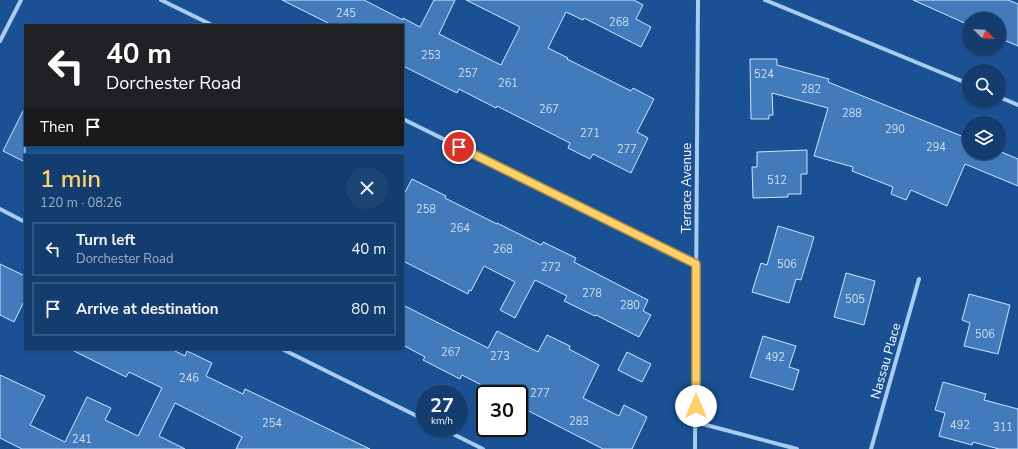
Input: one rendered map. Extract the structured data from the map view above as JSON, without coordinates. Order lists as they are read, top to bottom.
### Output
{
  "streets": {
    "street": ["Terrace Avenue", "Nassau Place"]
  },
  "house_numbers": [
    "245",
    "268",
    "253",
    "257",
    "524",
    "261",
    "282",
    "267",
    "288",
    "290",
    "271",
    "294",
    "277",
    "512",
    "258",
    "264",
    "268",
    "506",
    "272",
    "278",
    "505",
    "280",
    "506",
    "267",
    "273",
    "492",
    "246",
    "277",
    "283",
    "254",
    "492",
    "311",
    "241"
  ],
  "north": "bottom right",
  "page": {
    "turn": ["40 m", "Dorchester Road"],
    "then": "Then",
    "heading": ["1 min", "120 m · 08:26"],
    "list": [
      {
        "name": "Turn left",
        "note": "Dorchester Road",
        "value": "40 m"
      },
      {
        "name": "Arrive at destination",
        "value": "80 m"
      }
    ],
    "speed": "27 km/h",
    "limit": "30"
  }
}
